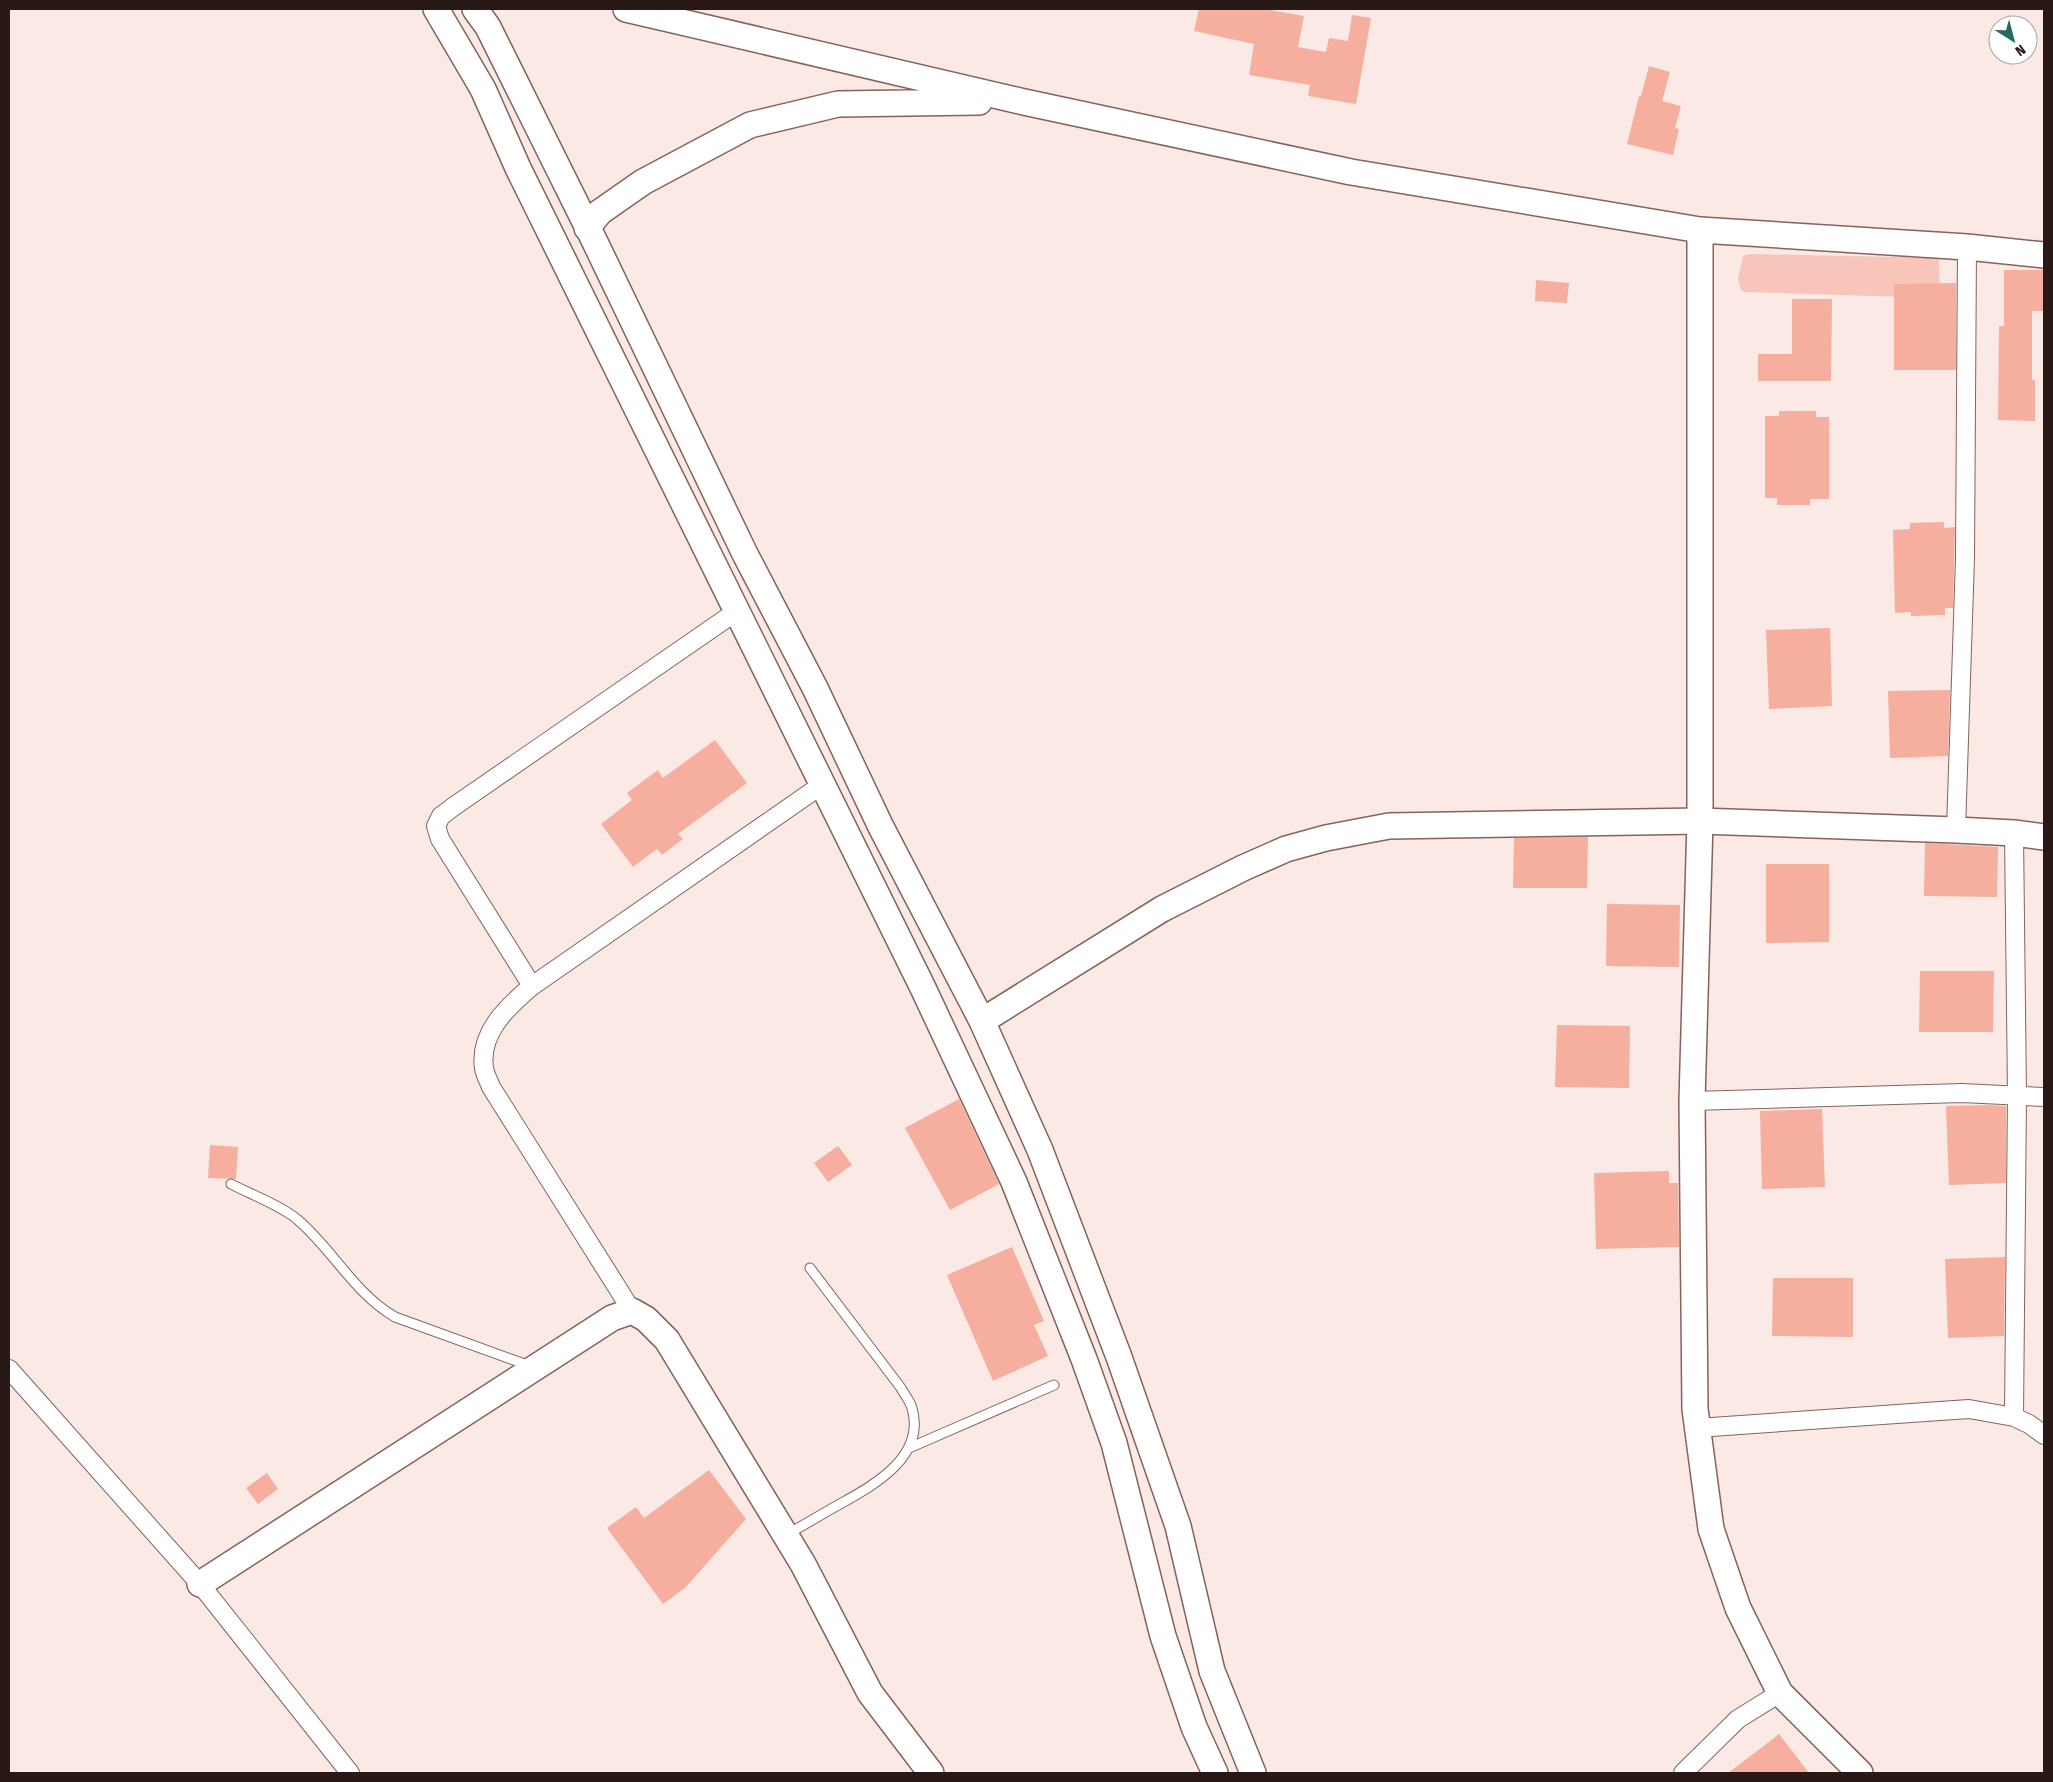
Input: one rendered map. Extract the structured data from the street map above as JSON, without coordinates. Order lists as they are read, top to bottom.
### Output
{
  "north": "bottom right"
}
